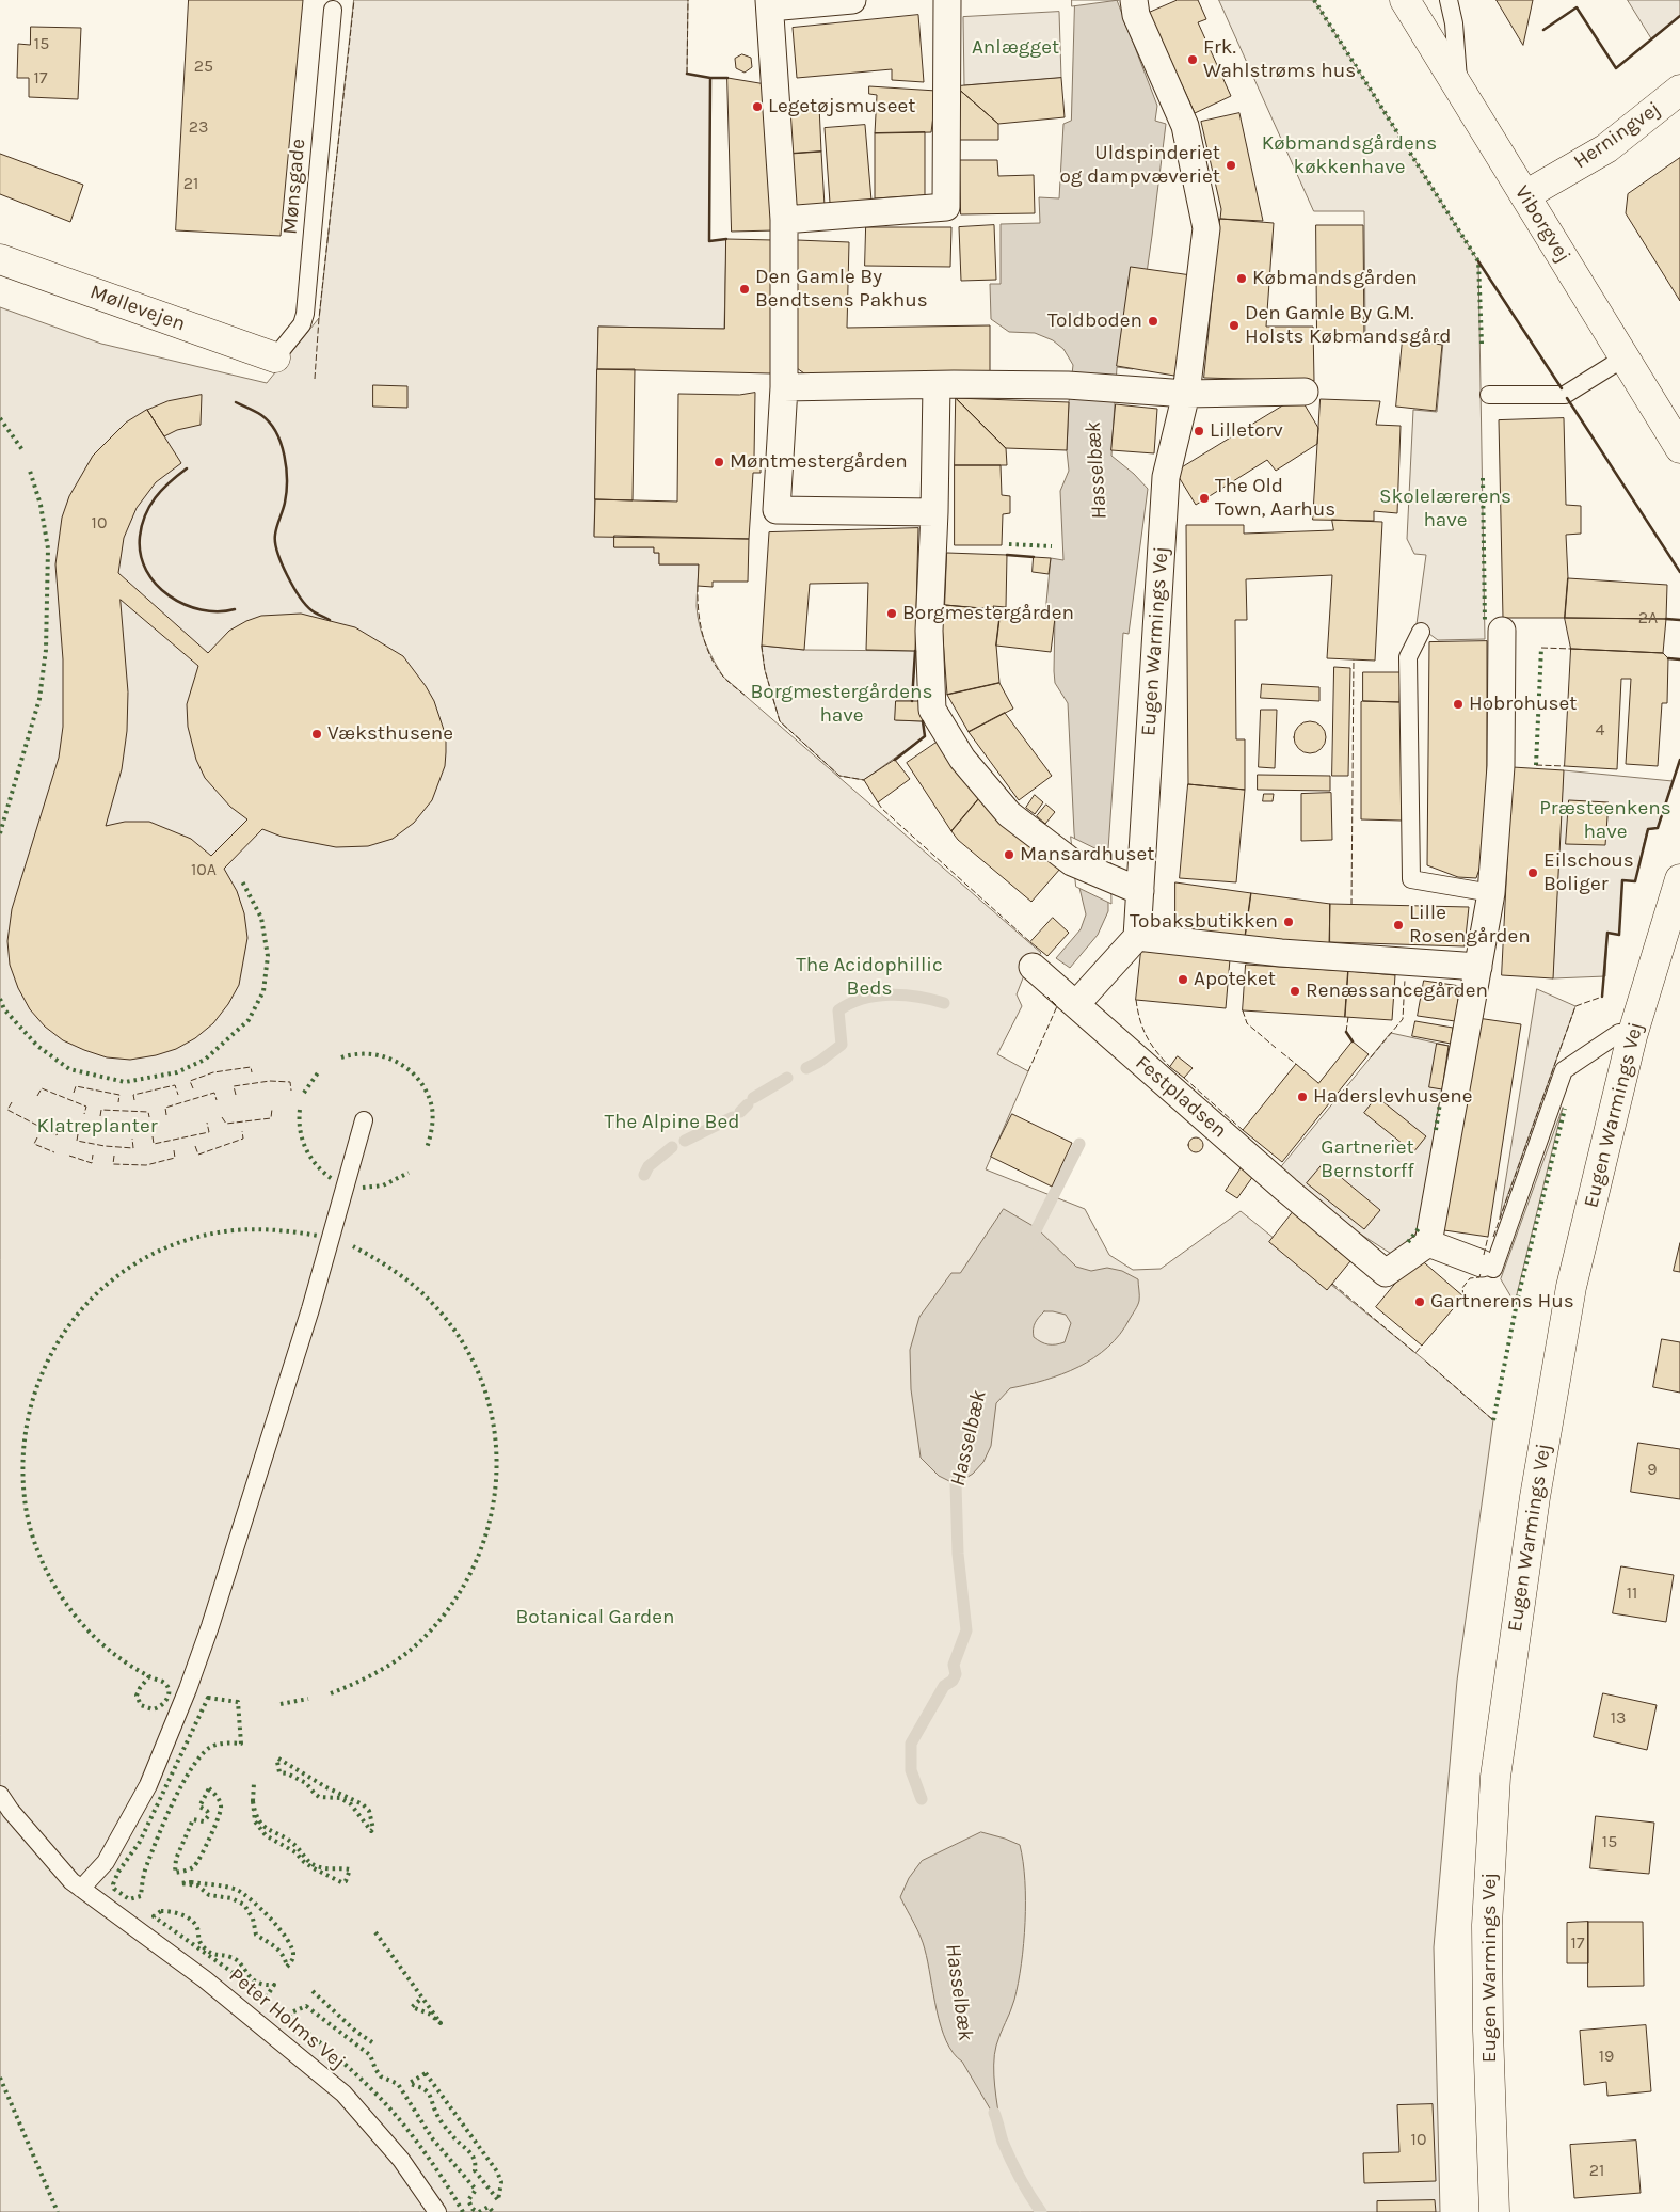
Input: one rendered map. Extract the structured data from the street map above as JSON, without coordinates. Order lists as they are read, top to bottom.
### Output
{
  "streets": {
    "street": [
      "Herningvej",
      "Viborgvej",
      "Møllevejen",
      "Eugen Warmings Vej",
      "Festpladsen"
    ],
    "lane": ["Mønsgade", "Peter Holms Vej"]
  },
  "crossings": [
    ["Herningvej", "Viborgvej"],
    ["Mønsgade", "Møllevejen"]
  ],
  "water": ["Hasselbæk"],
  "parks": [
    "Anlægget",
    "Købmandsgårdens køkkenhave",
    "Skolelærerens have",
    "Borgmestergårdens have",
    "Præsteenkens have",
    "The Acidophillic Beds",
    "The Alpine Bed",
    "Klatreplanter",
    "Gartneriet Bernstorff",
    "Botanical Garden"
  ],
  "places": [
    "Frk. Wahlstrøms hus",
    "Legetøjsmuseet",
    "Uldspinderiet og dampvæveriet",
    "Købmandsgården",
    "Den Gamle By Bendtsens Pakhus",
    "Toldboden",
    "Den Gamle By G.M. Holsts Købmandsgård",
    "Lilletorv",
    "Møntmestergården",
    "The Old Town, Aarhus",
    "Borgmestergården",
    "Hobrohuset",
    "Væksthusene",
    "Mansardhuset",
    "Eilschous Boliger",
    "Tobaksbutikken",
    "Lille Rosengården",
    "Apoteket",
    "Renæssancegården",
    "Haderslevhusene",
    "Gartnerens Hus"
  ],
  "house_numbers": [
    "15",
    "25",
    "17",
    "23",
    "21",
    "10",
    "2A",
    "4",
    "10A",
    "9",
    "11",
    "13",
    "15",
    "17",
    "19",
    "10",
    "21"
  ]
}
